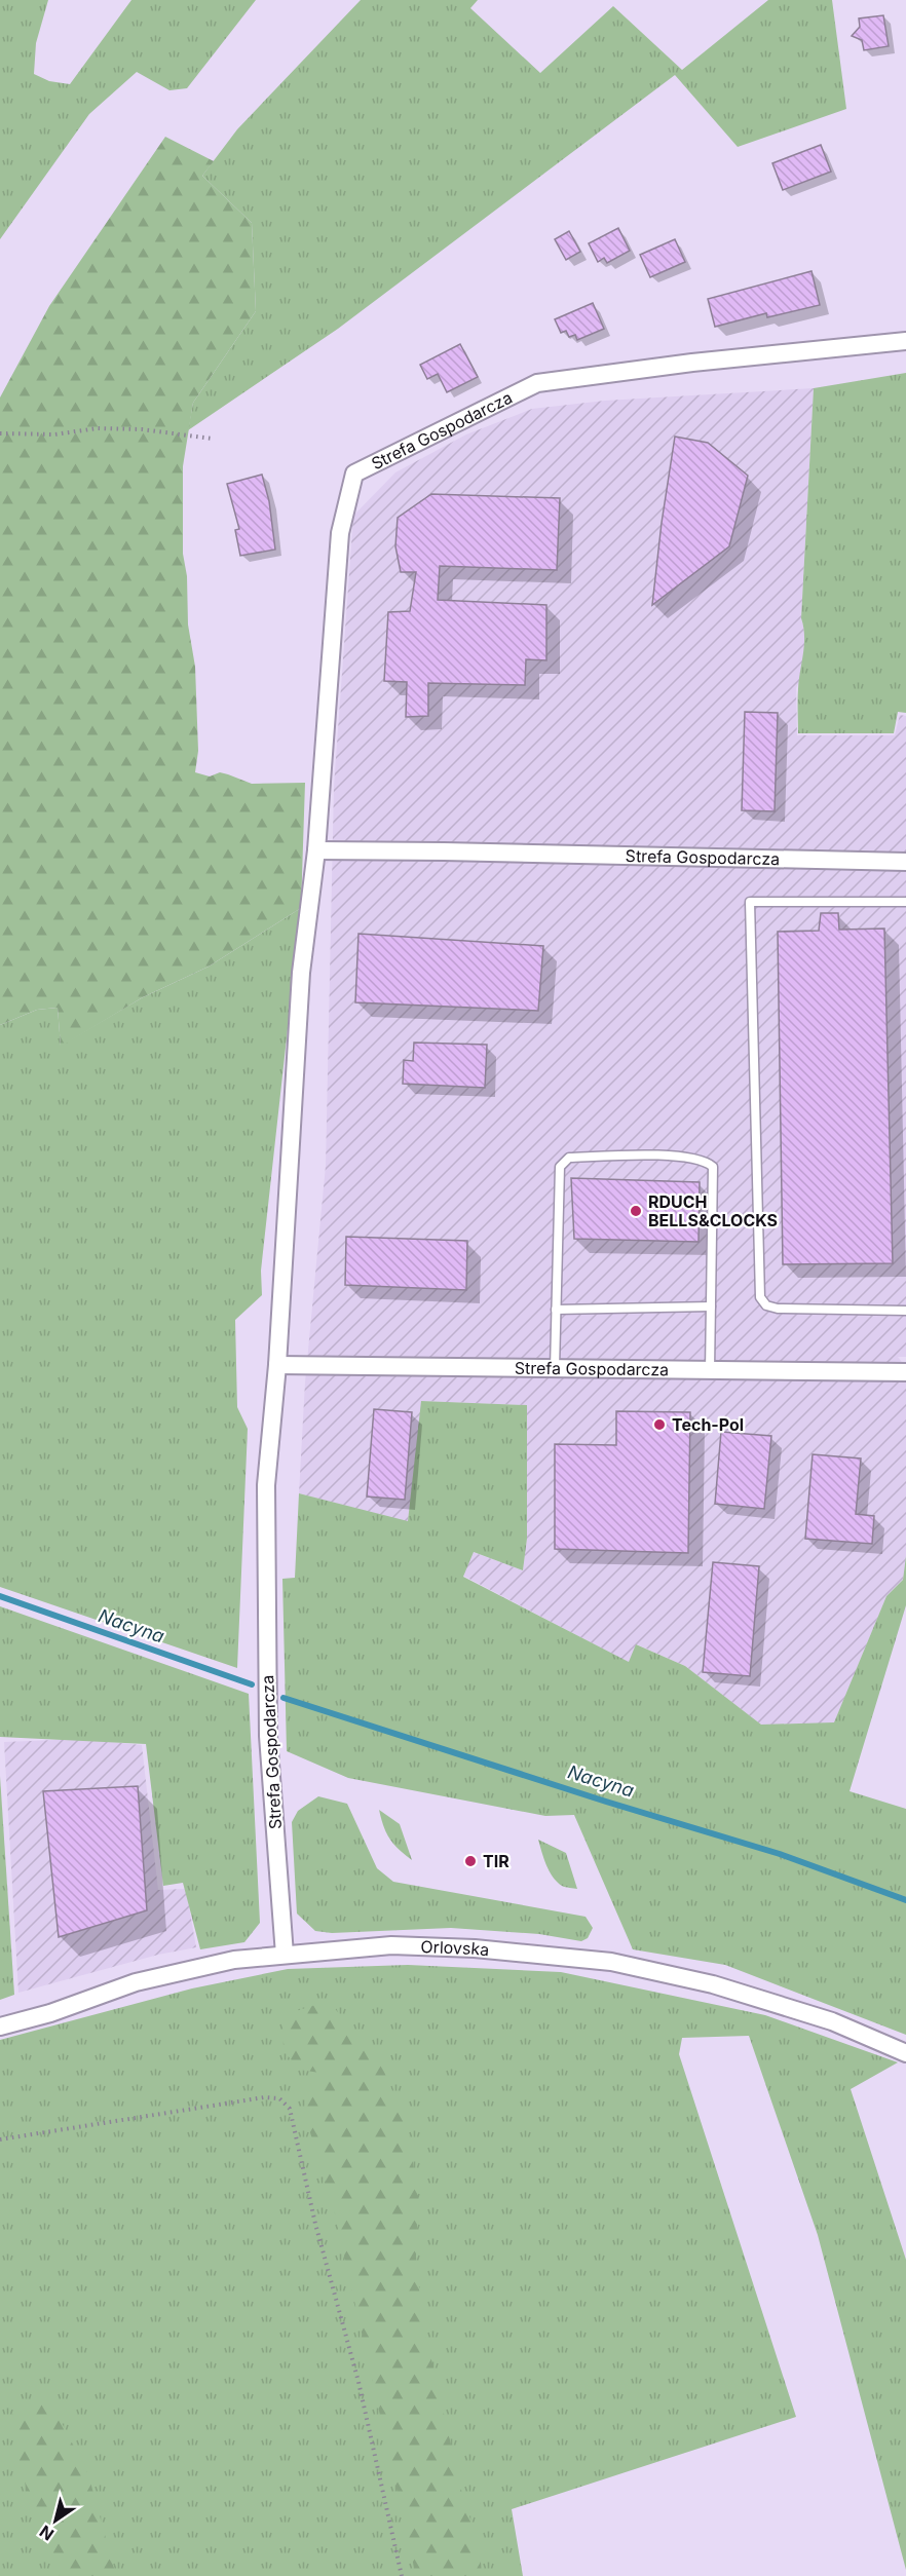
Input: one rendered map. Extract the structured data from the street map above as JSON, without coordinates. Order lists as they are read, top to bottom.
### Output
{
  "streets": {
    "street": ["Strefa Gospodarcza", "Orlovska"]
  },
  "crossings": [
    ["Strefa Gospodarcza", "Orlovska"]
  ],
  "water": ["Nacyna"],
  "places": ["RDUCH BELLS&CLOCKS", "Tech-Pol", "TIR"],
  "north": "bottom left"
}
